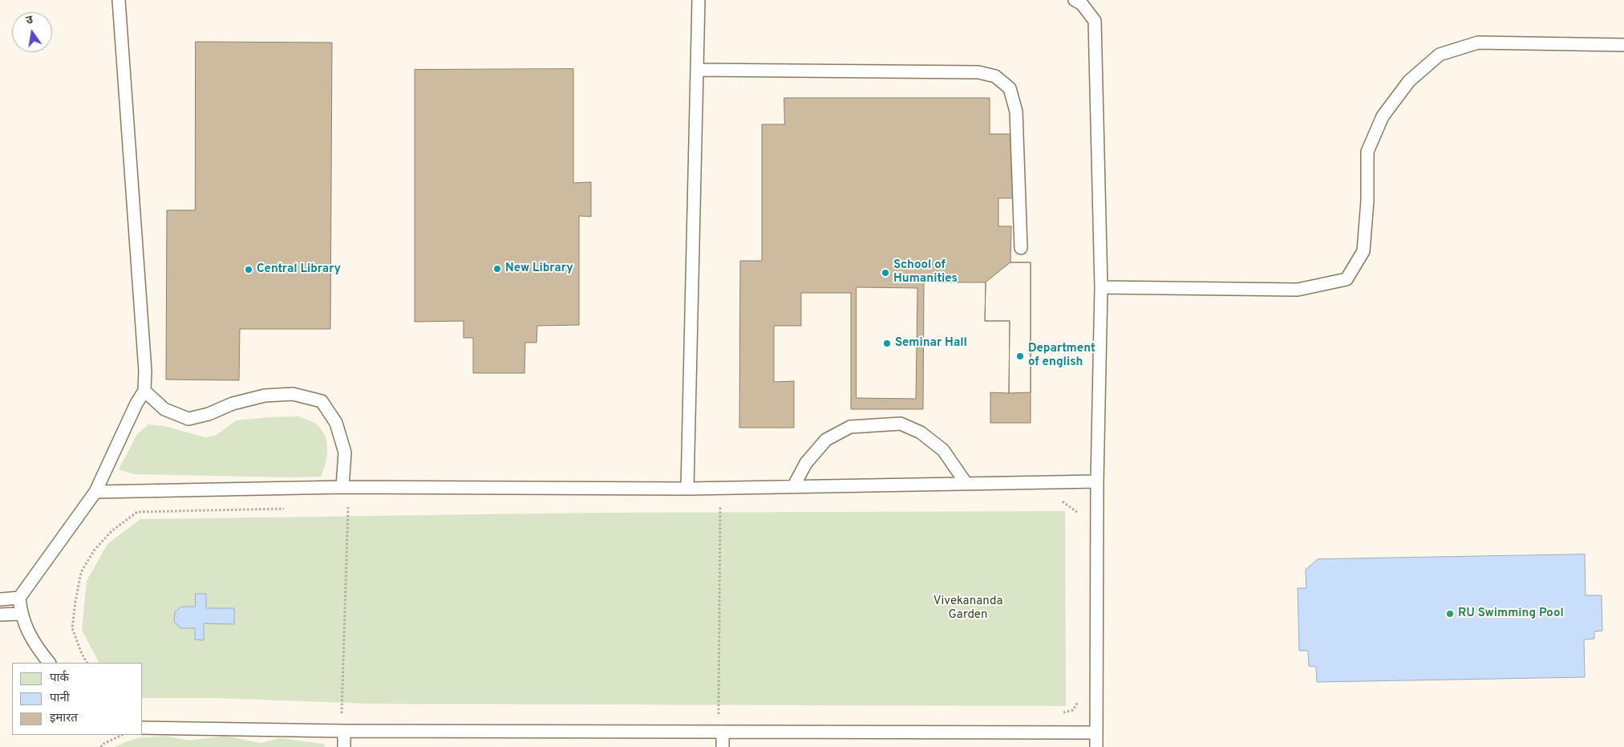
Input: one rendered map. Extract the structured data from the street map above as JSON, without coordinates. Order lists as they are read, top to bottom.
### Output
{
  "parks": ["Vivekananda Garden"],
  "places": [
    "New Library",
    "Central Library",
    "School of Humanities",
    "Seminar Hall",
    "Department of english",
    "RU Swimming Pool"
  ],
  "legend": ["पार्क", "पानी", "इमारत"],
  "north": "top"
}
